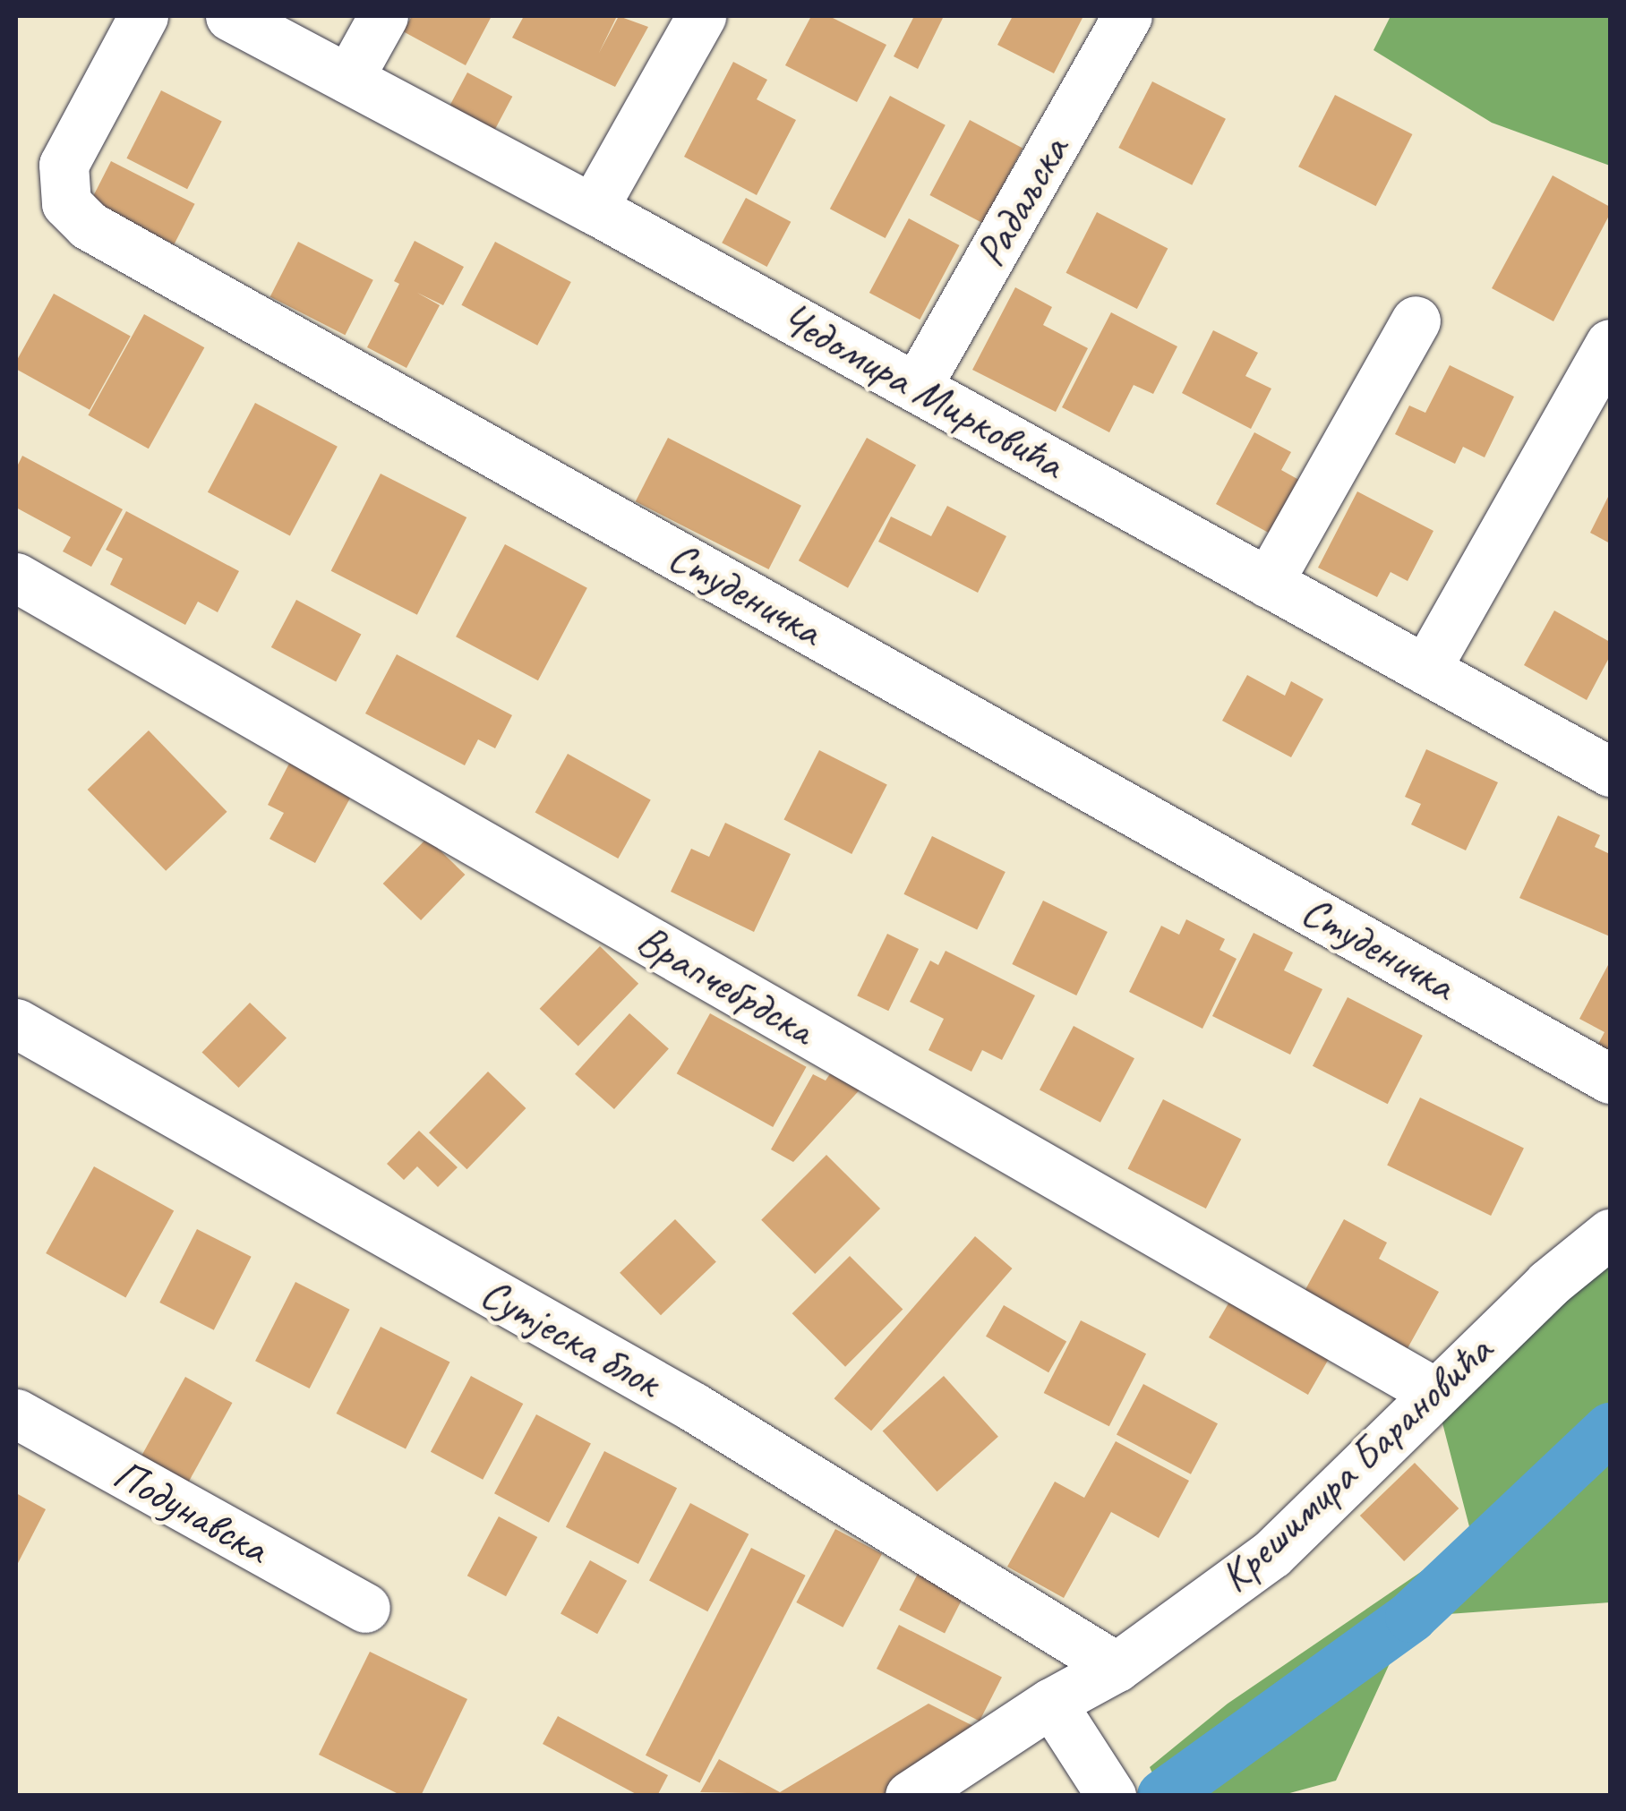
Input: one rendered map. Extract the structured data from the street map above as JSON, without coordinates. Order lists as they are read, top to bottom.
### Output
{
  "streets": {
    "street": [
      "Радаљска",
      "Чедомира Мирковића",
      "Студеничка",
      "Врапчебрдска",
      "Сутјеска блок",
      "Крешимира Барановића",
      "Подунавска"
    ]
  },
  "crossings": [
    ["Радаљска", "Чедомира Мирковића"],
    ["Врапчебрдска", "Крешимира Барановића"],
    ["Сутјеска блок", "Крешимира Барановића"]
  ]
}
